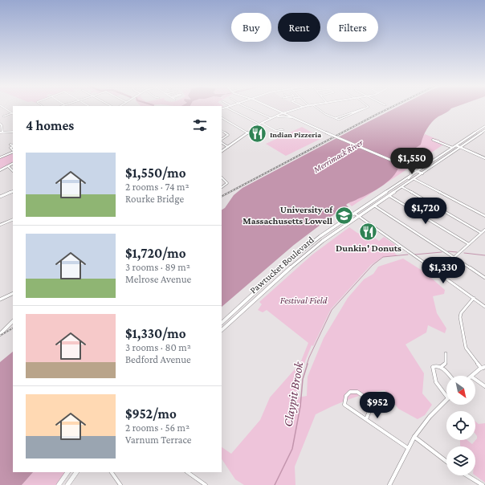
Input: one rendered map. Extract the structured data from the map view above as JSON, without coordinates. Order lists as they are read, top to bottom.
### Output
{
  "streets": {
    "main road": ["Pawtucket Boulevard"]
  },
  "water": ["Merrimack River", "Claypit Brook"],
  "parks": ["Festival Field"],
  "places": {
    "restaurant": ["Indian Pizzeria", "Dunkin' Donuts"],
    "school or university": ["University of Massachusetts Lowell"]
  },
  "north": "bottom right",
  "page": {
    "chip": ["Buy", "Rent", "Filters"],
    "heading": "4 homes",
    "list": [
      {
        "name": "$1,550/mo",
        "note": "2 rooms · 74 m² · Rourke Bridge"
      },
      {
        "name": "$1,720/mo",
        "note": "3 rooms · 89 m² · Melrose Avenue"
      },
      {
        "name": "$1,330/mo",
        "note": "3 rooms · 80 m² · Bedford Avenue"
      },
      {
        "name": "$952/mo",
        "note": "2 rooms · 56 m² · Varnum Terrace"
      }
    ],
    "price": [
      "$1,550",
      "$1,720",
      "$1,330",
      "$952"
    ]
  }
}
